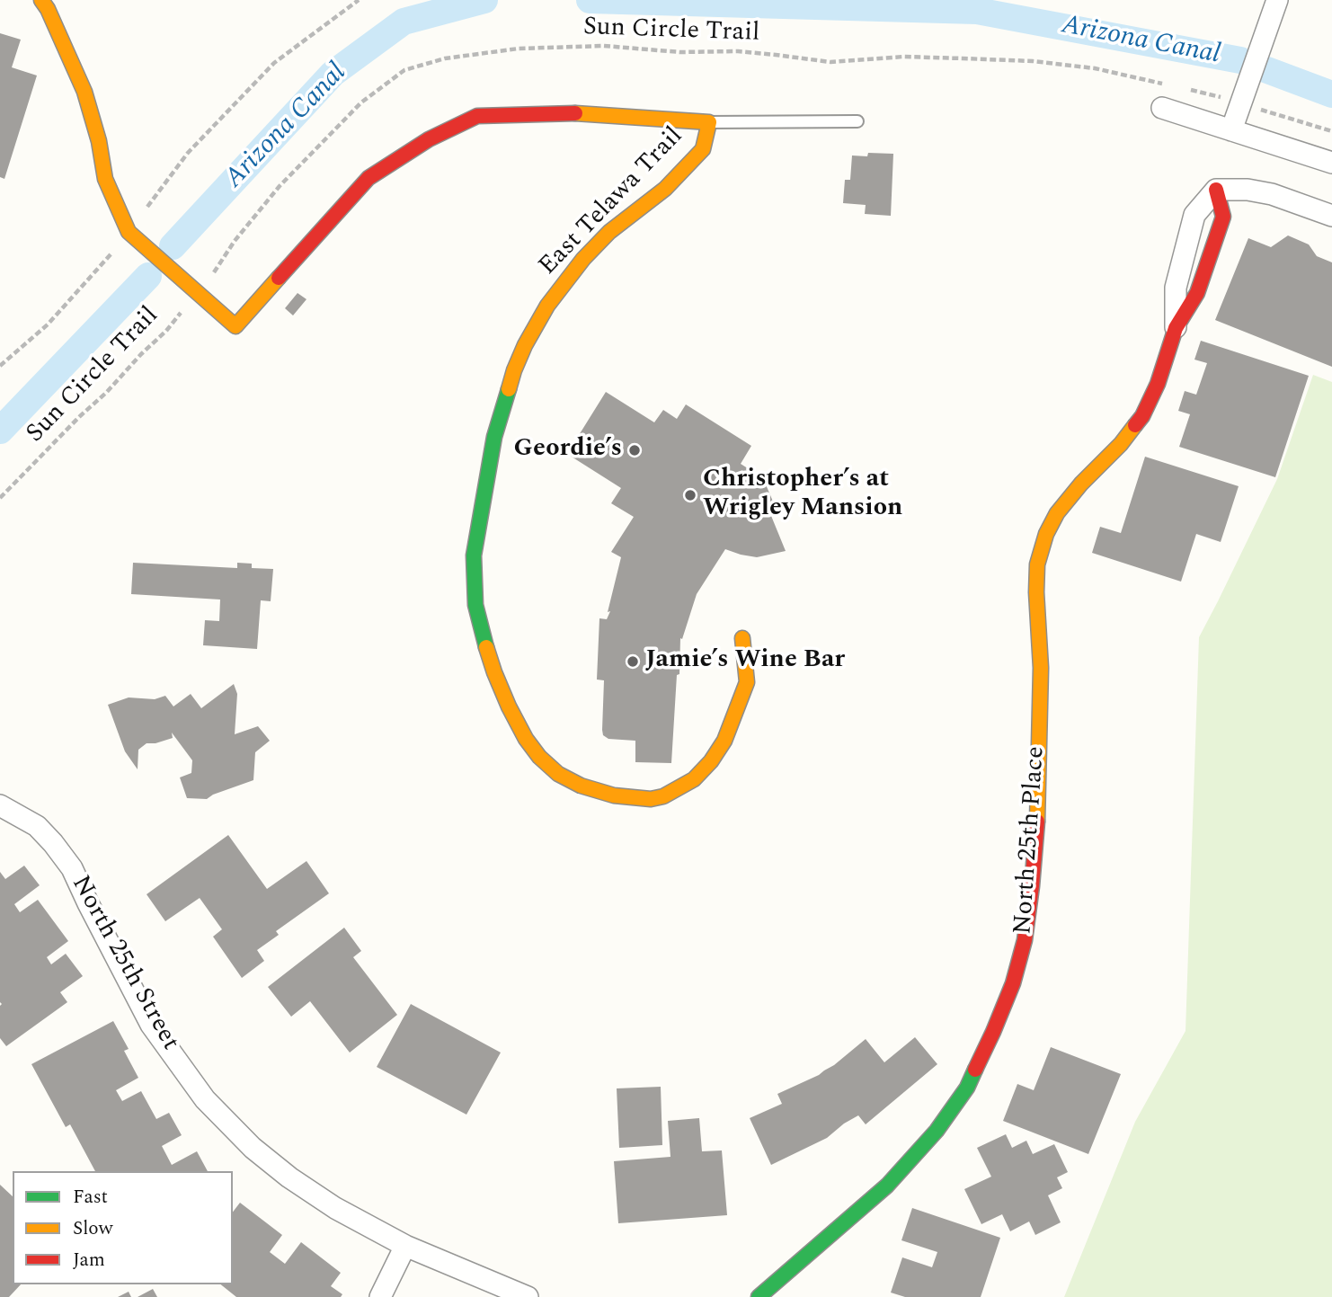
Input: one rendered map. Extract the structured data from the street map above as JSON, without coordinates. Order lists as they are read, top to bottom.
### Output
{
  "streets": {
    "street": ["East Telawa Trail", "North 25th Place", "North 25th Street"],
    "path": ["Sun Circle Trail"]
  },
  "water": ["Arizona Canal"],
  "places": ["Geordie’s", "Christopher’s at Wrigley Mansion", "Jamie’s Wine Bar"],
  "legend": ["Fast", "Slow", "Jam"]
}
